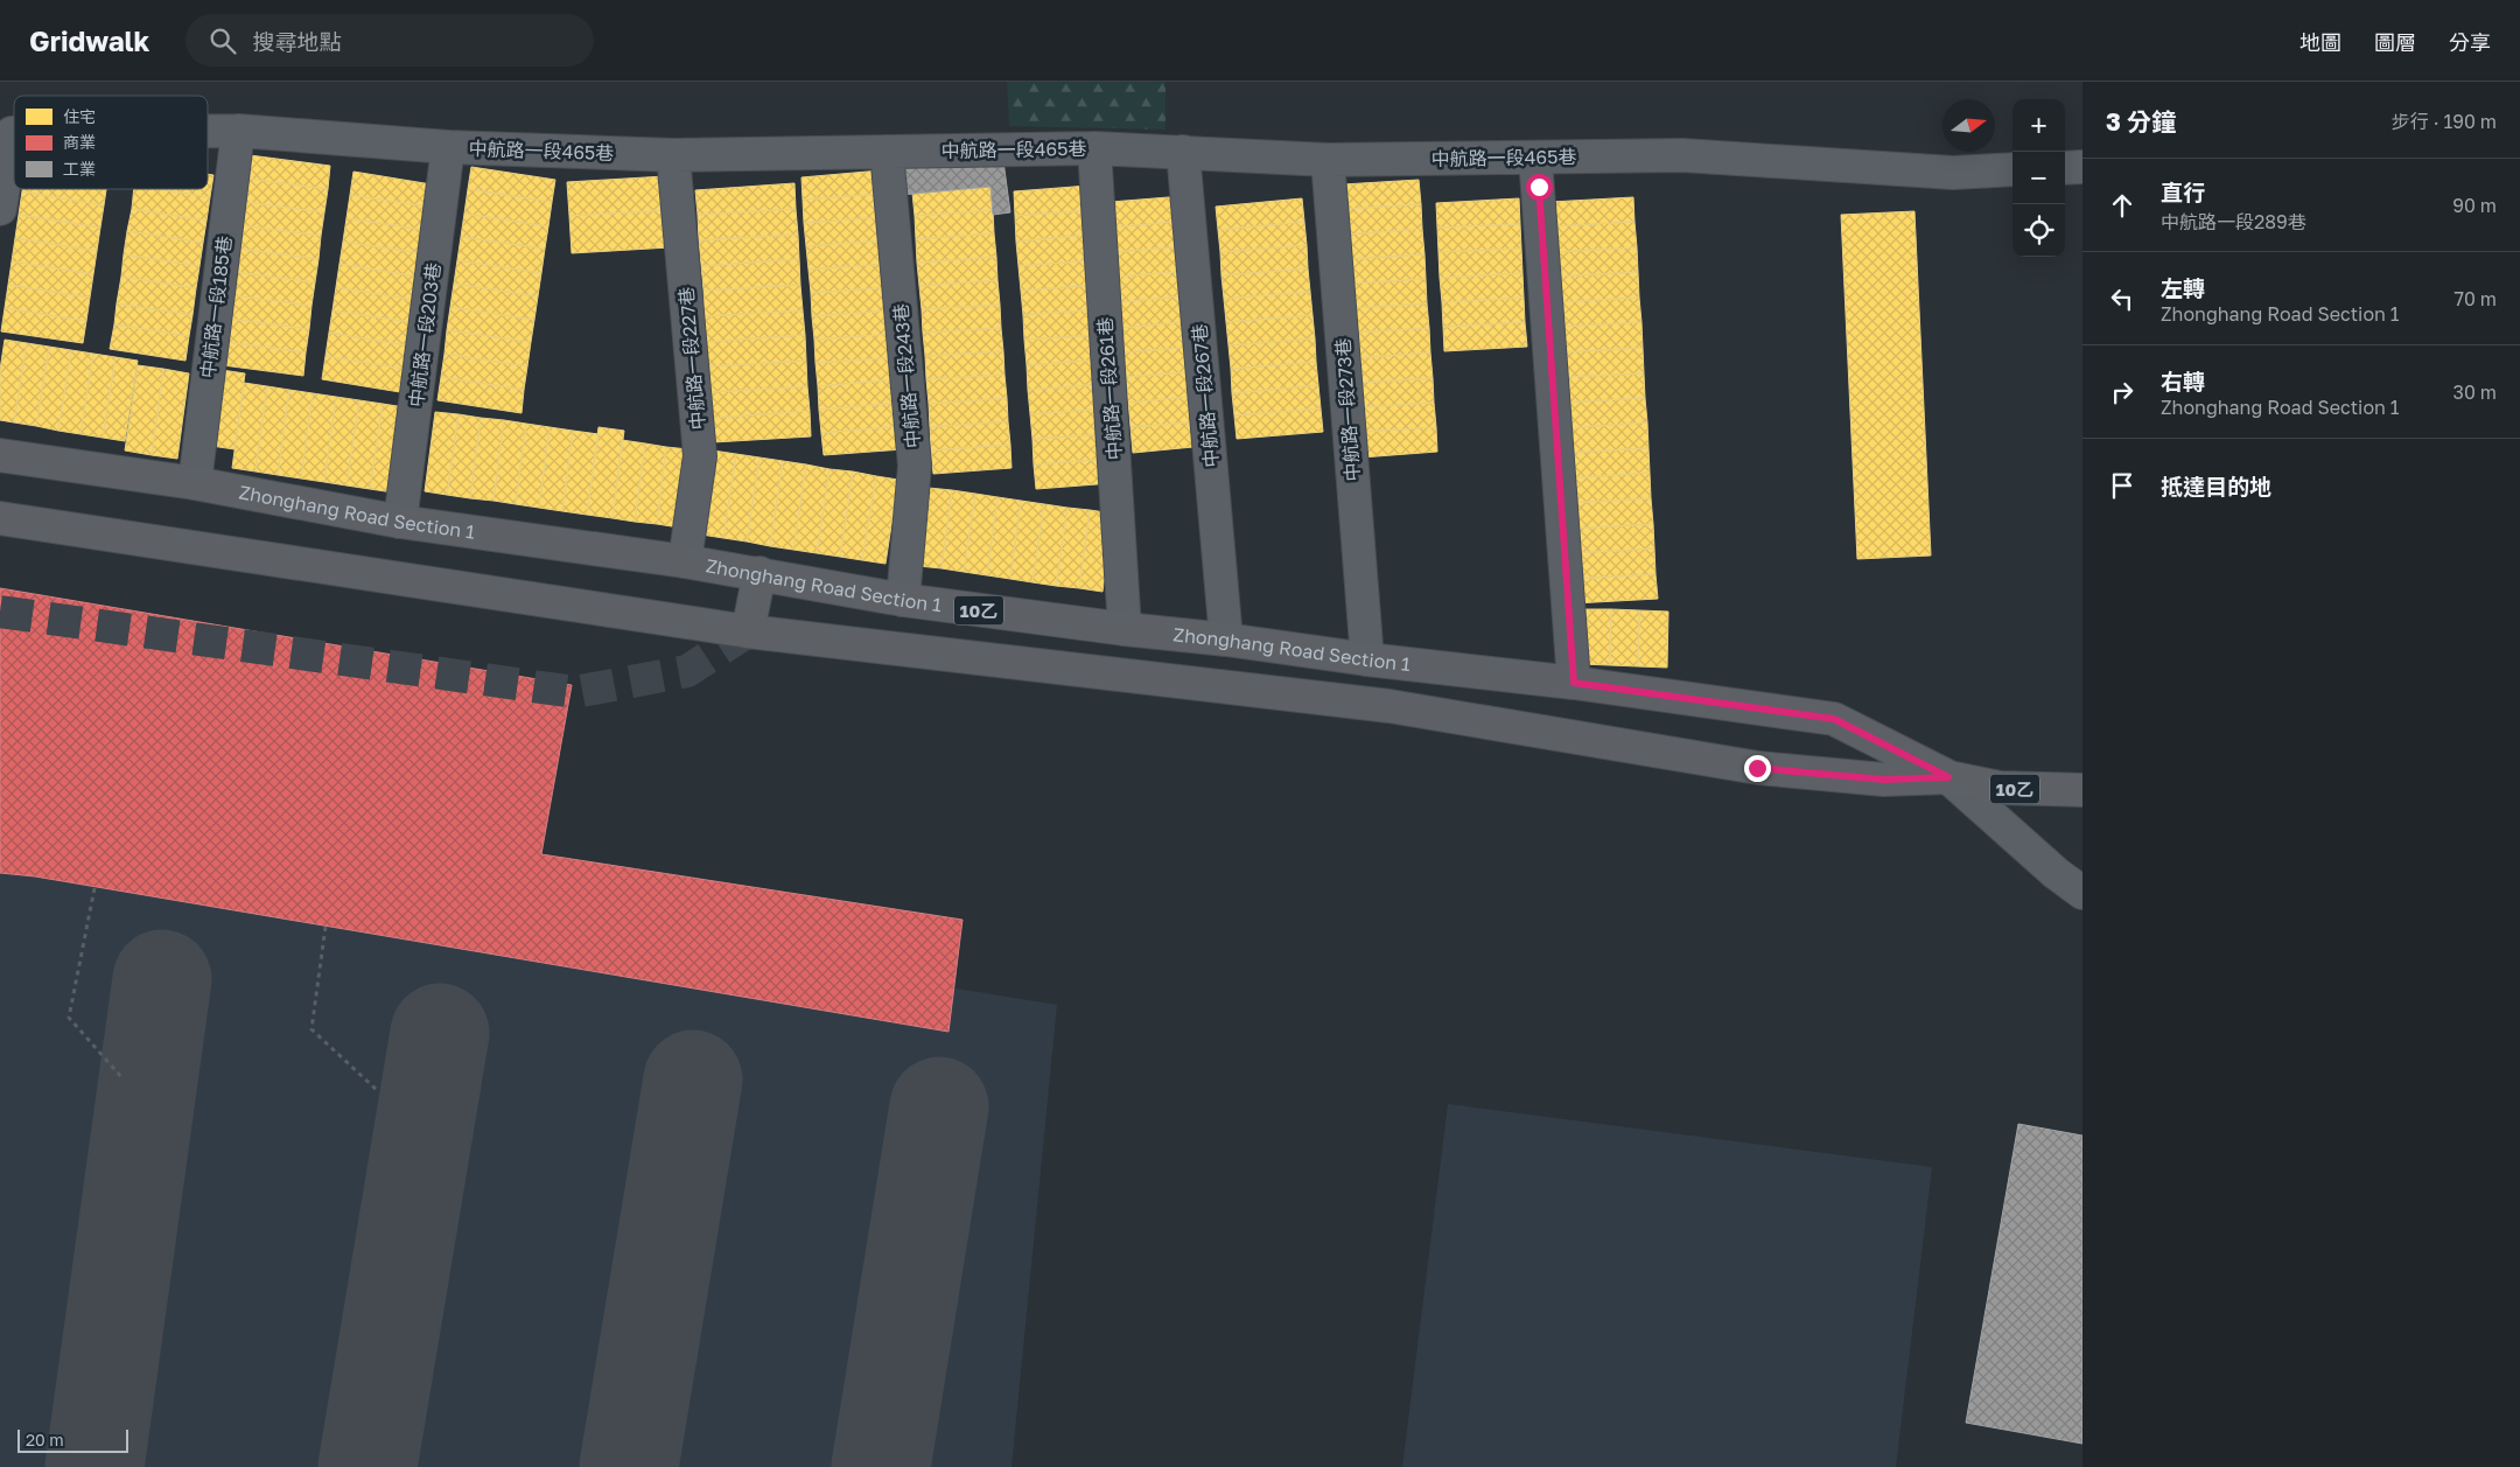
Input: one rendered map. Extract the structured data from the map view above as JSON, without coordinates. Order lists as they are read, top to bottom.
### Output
{
  "streets": {
    "main road": ["Zhonghang Road Section 1", "10乙"],
    "street": [
      "中航路一段465巷",
      "中航路一段185巷",
      "中航路一段203巷",
      "中航路一段227巷",
      "中航路一段243巷",
      "中航路一段261巷",
      "中航路一段267巷",
      "中航路一段273巷"
    ]
  },
  "crossings": [
    ["中航路一段465巷", "中航路一段185巷"],
    ["中航路一段465巷", "中航路一段203巷"],
    ["中航路一段465巷", "中航路一段227巷"],
    ["中航路一段465巷", "中航路一段243巷"],
    ["中航路一段465巷", "中航路一段261巷"],
    ["中航路一段465巷", "中航路一段267巷"],
    ["中航路一段465巷", "中航路一段273巷"],
    ["中航路一段185巷", "Zhonghang Road Section 1"],
    ["中航路一段203巷", "Zhonghang Road Section 1"],
    ["中航路一段227巷", "Zhonghang Road Section 1"],
    ["中航路一段243巷", "Zhonghang Road Section 1"],
    ["中航路一段261巷", "Zhonghang Road Section 1"],
    ["中航路一段267巷", "Zhonghang Road Section 1"],
    ["中航路一段273巷", "Zhonghang Road Section 1"]
  ],
  "legend": ["住宅", "商業", "工業"],
  "scale_bar": "20 m",
  "north": "right",
  "page": {
    "header": "Gridwalk",
    "search": "搜尋地點",
    "nav": ["地圖", "圖層", "分享"],
    "heading": ["3 分鐘", "步行 · 190 m"],
    "map_buttons": ["+", "−"],
    "list": [
      ["直行", "中航路一段289巷", "90 m"],
      ["左轉", "Zhonghang Road Section 1", "70 m"],
      ["右轉", "Zhonghang Road Section 1", "30 m"],
      "抵達目的地"
    ],
    "scale": "20 m"
  }
}
